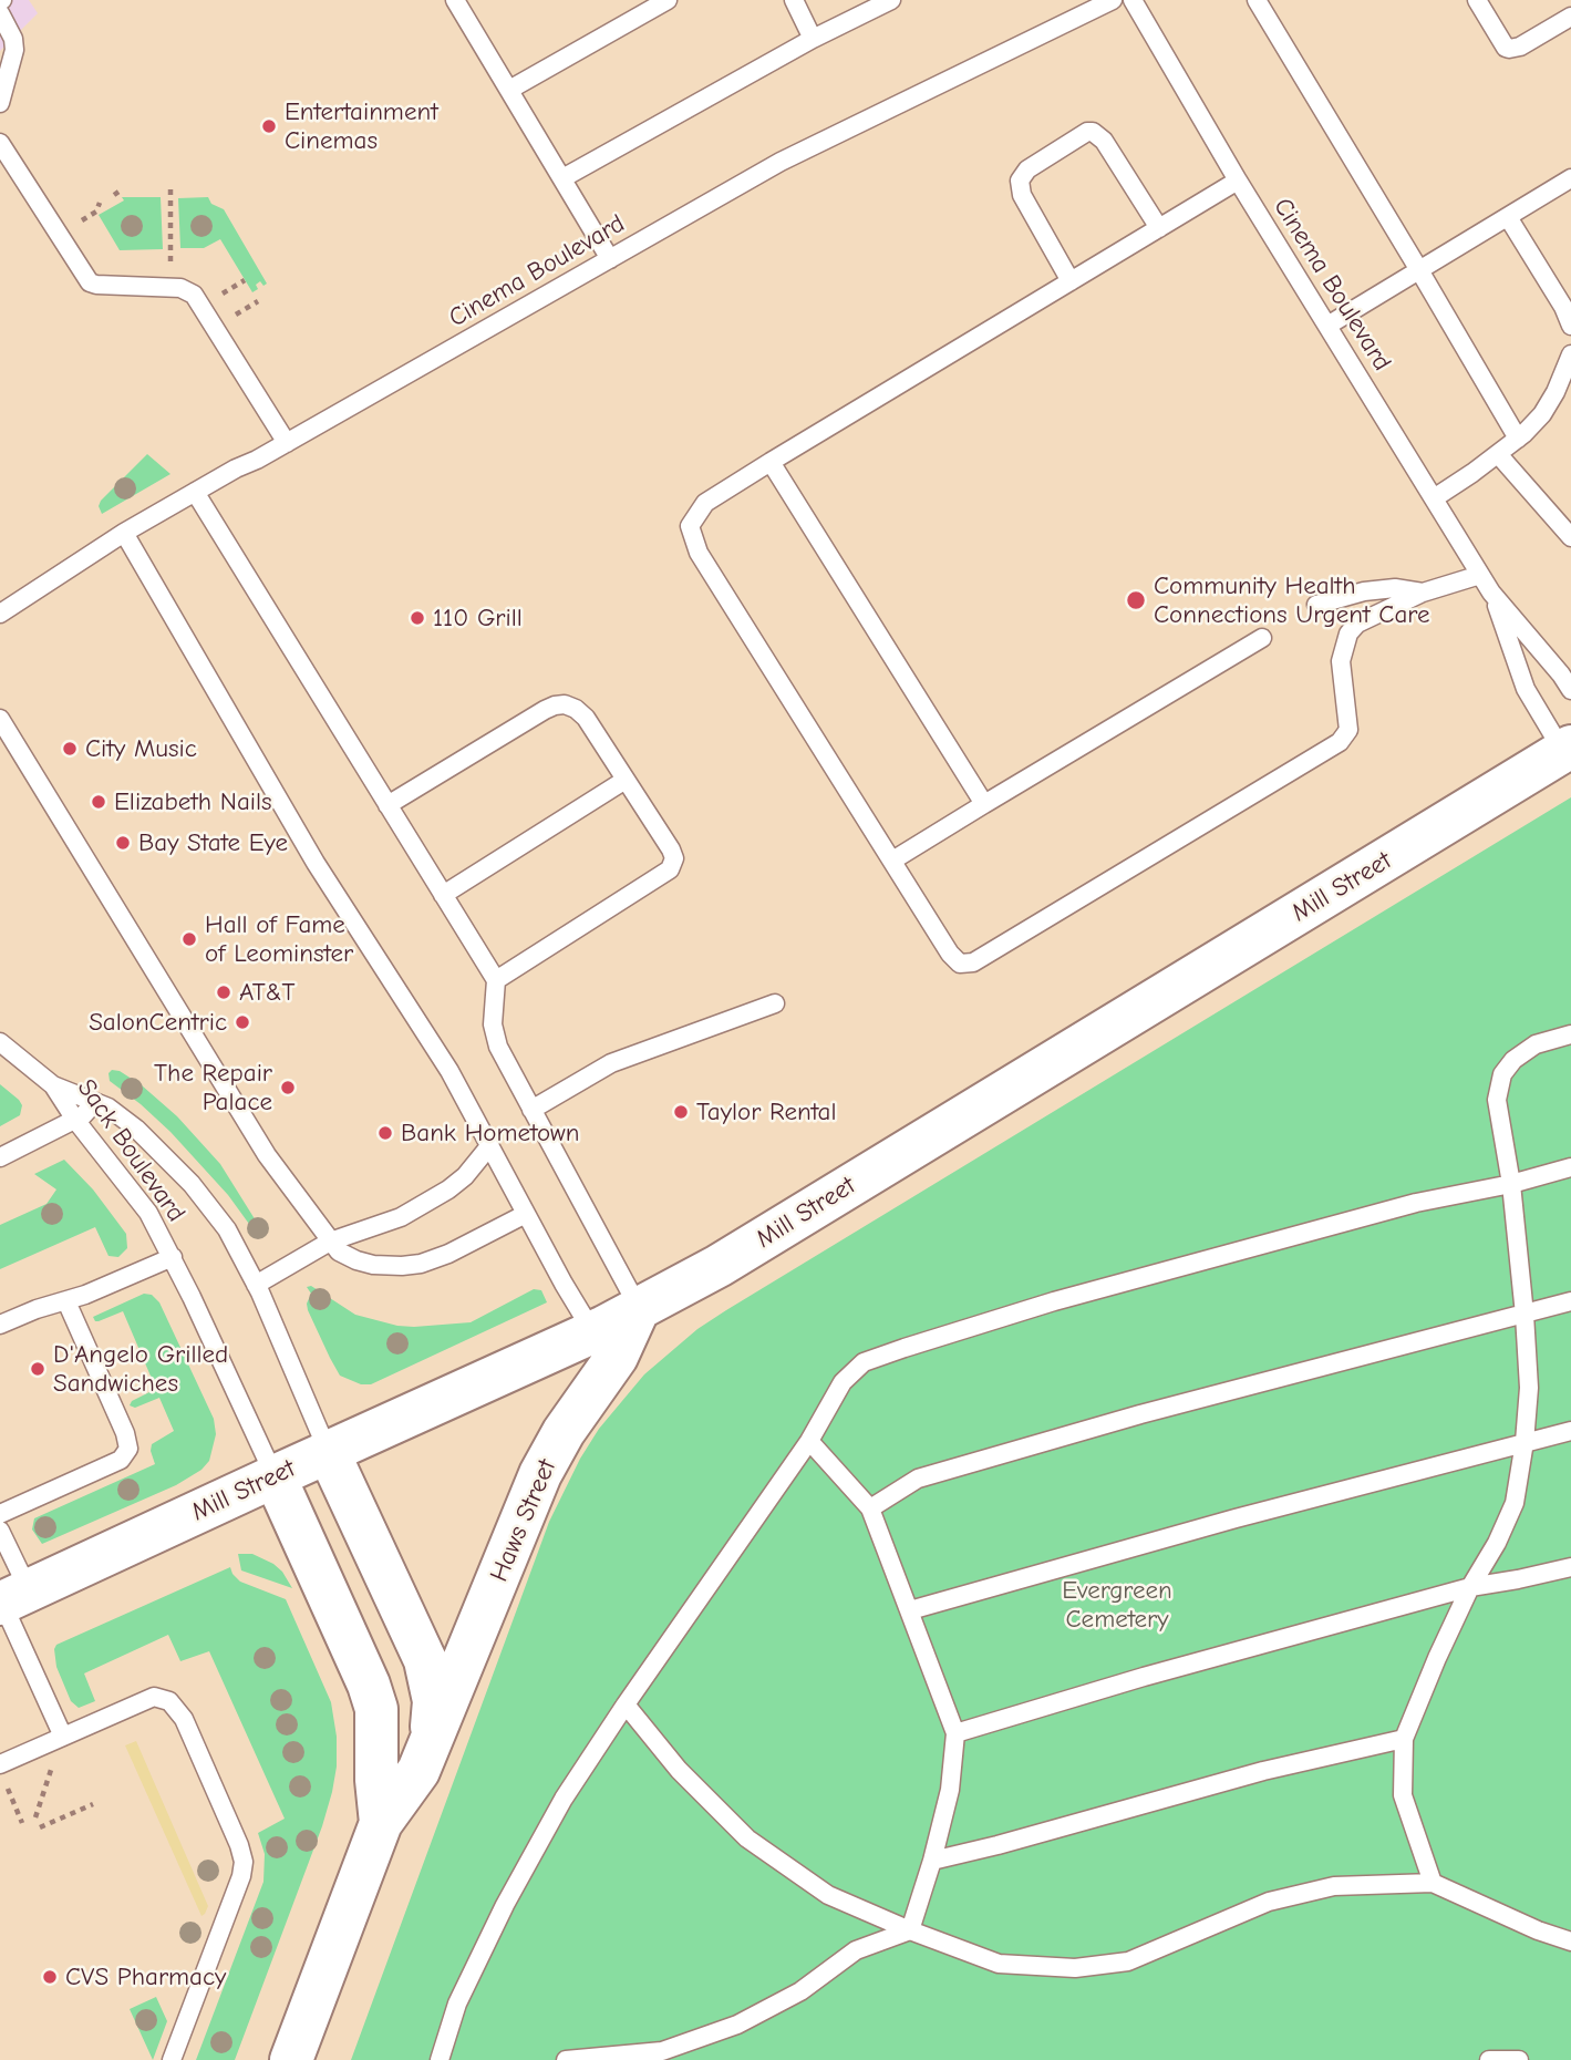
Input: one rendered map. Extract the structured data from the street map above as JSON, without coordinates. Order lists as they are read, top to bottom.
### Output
{
  "streets": {
    "main road": ["Mill Street", "Haws Street"],
    "lane": ["Cinema Boulevard", "Sack Boulevard"]
  },
  "crossings": [
    ["Mill Street", "Sack Boulevard"],
    ["Mill Street", "Haws Street"],
    ["Sack Boulevard", "Haws Street"]
  ],
  "parks": ["Evergreen Cemetery"],
  "places": [
    "Entertainment Cinemas",
    "Community Health Connections Urgent Care",
    "110 Grill",
    "City Music",
    "Elizabeth Nails",
    "Bay State Eye",
    "Hall of Fame of Leominster",
    "AT&T",
    "SalonCentric",
    "The Repair Palace",
    "Taylor Rental",
    "Bank Hometown",
    "D'Angelo Grilled Sandwiches",
    "CVS Pharmacy"
  ]
}
